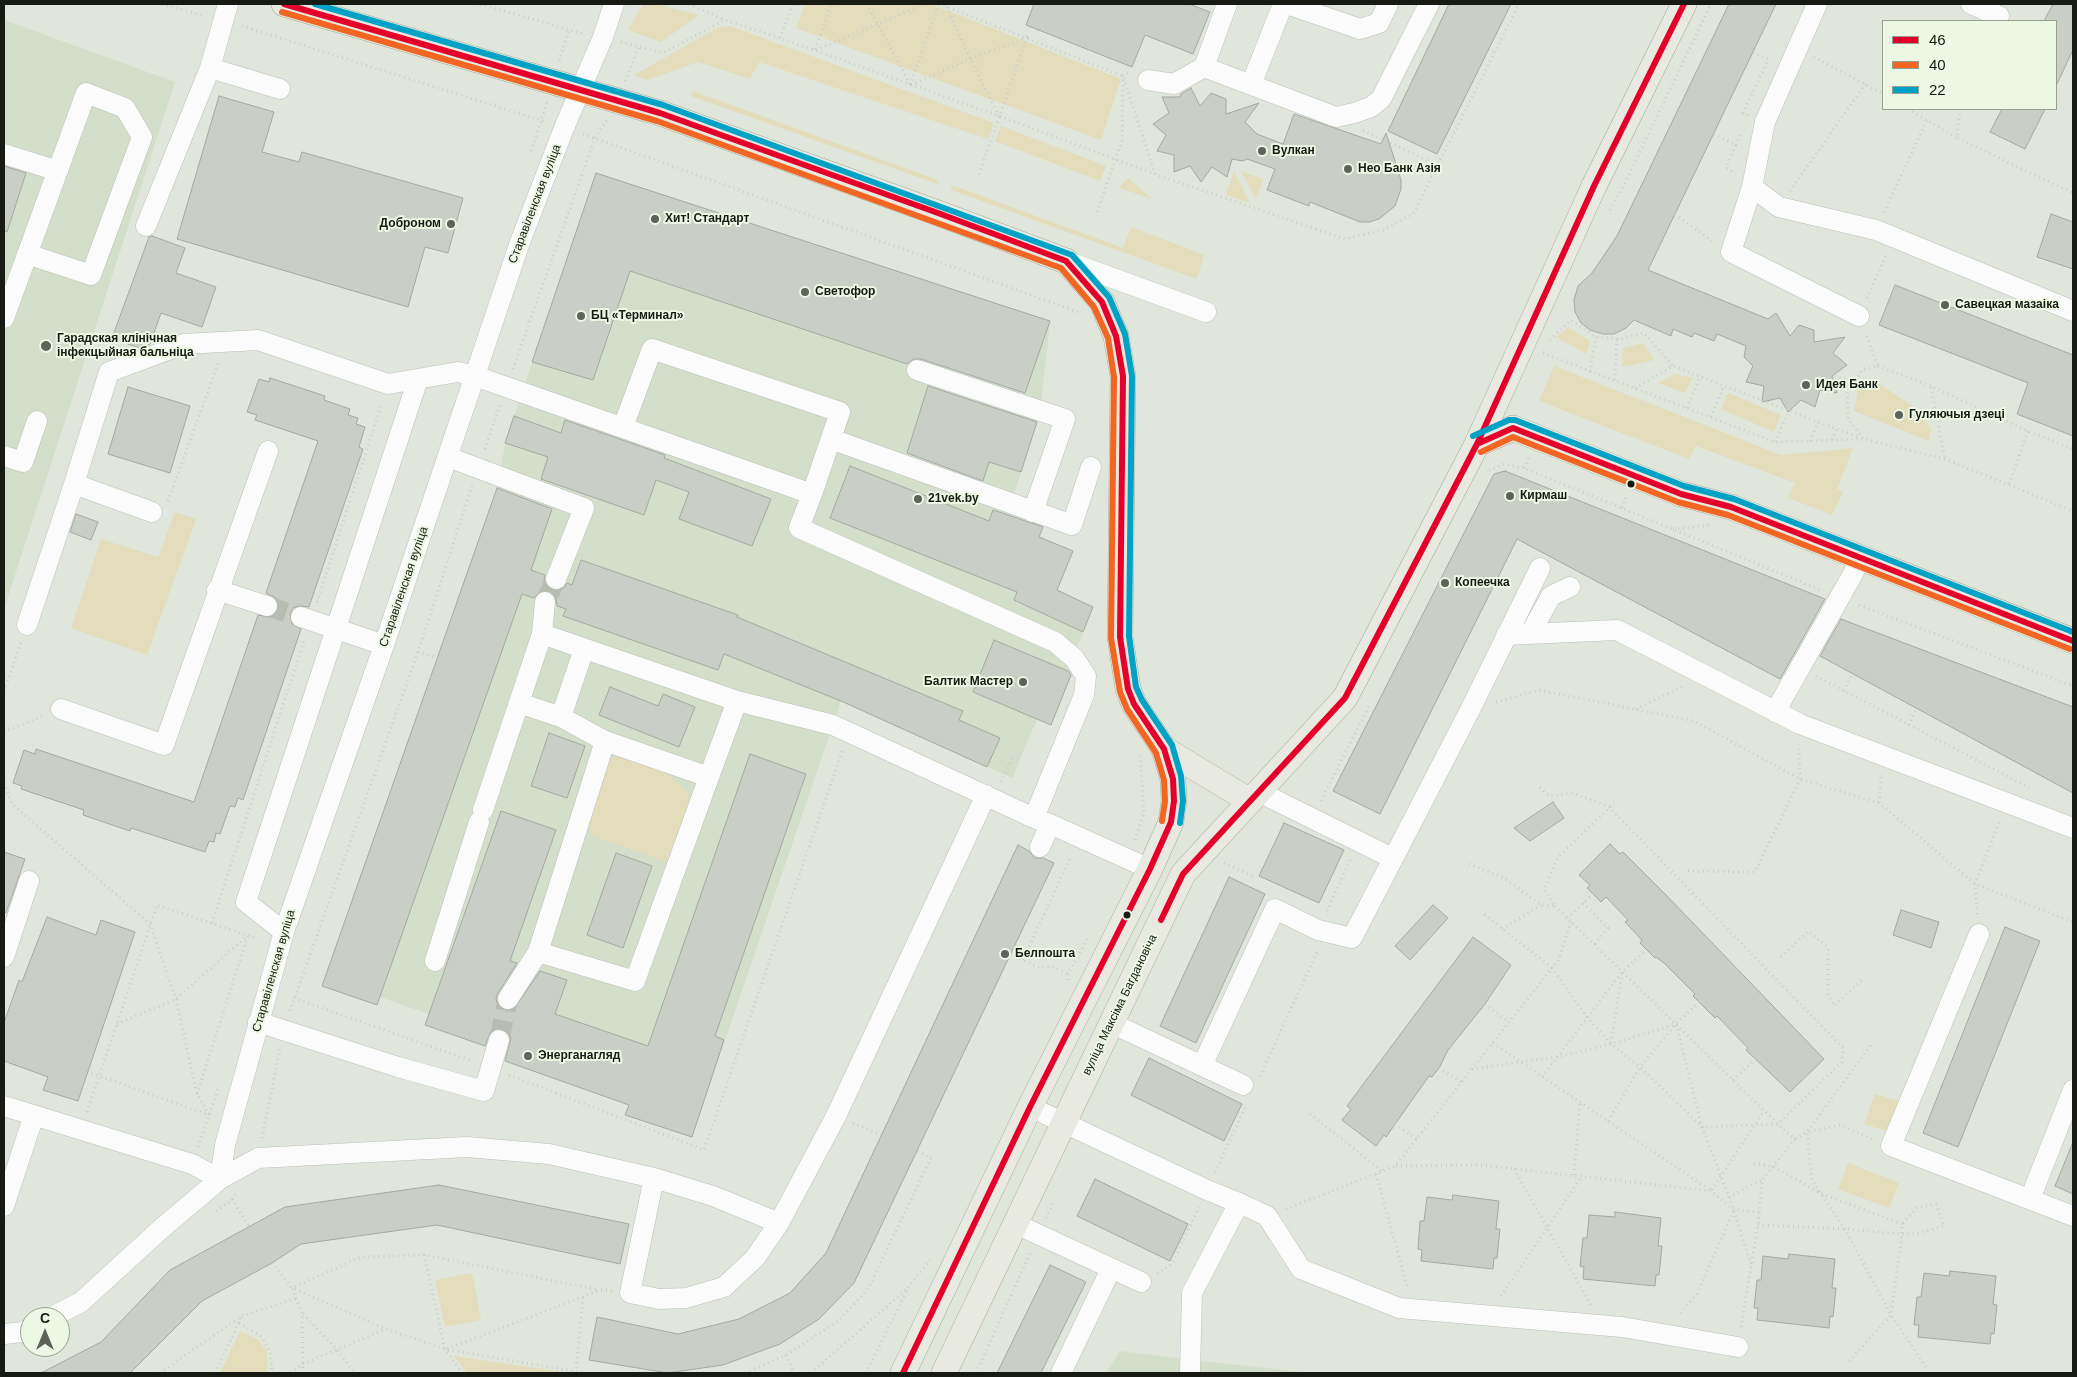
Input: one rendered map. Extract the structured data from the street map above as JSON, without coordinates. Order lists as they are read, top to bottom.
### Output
{
  "streets": {
    "main road": ["вуліца Максіма Багдановіча"],
    "street": ["Старавіленская вуліца"]
  },
  "places": [
    "Вулкан",
    "Нео Банк Азія",
    "Хит! Стандарт",
    "Доброном",
    "Светофор",
    "Савецкая мазаіка",
    "БЦ «Терминал»",
    "Гарадская клінічная інфекцыйная бальніца",
    "Идея Банк",
    "Гуляючыя дзеці",
    "Кирмаш",
    "21vek.by",
    "Копеечка",
    "Балтик Мастер",
    "Белпошта",
    "Энерганагляд"
  ],
  "lines": ["transit line 46", "transit line 22", "transit line 40"],
  "legend": ["46", "40", "22"],
  "north": "top"
}
